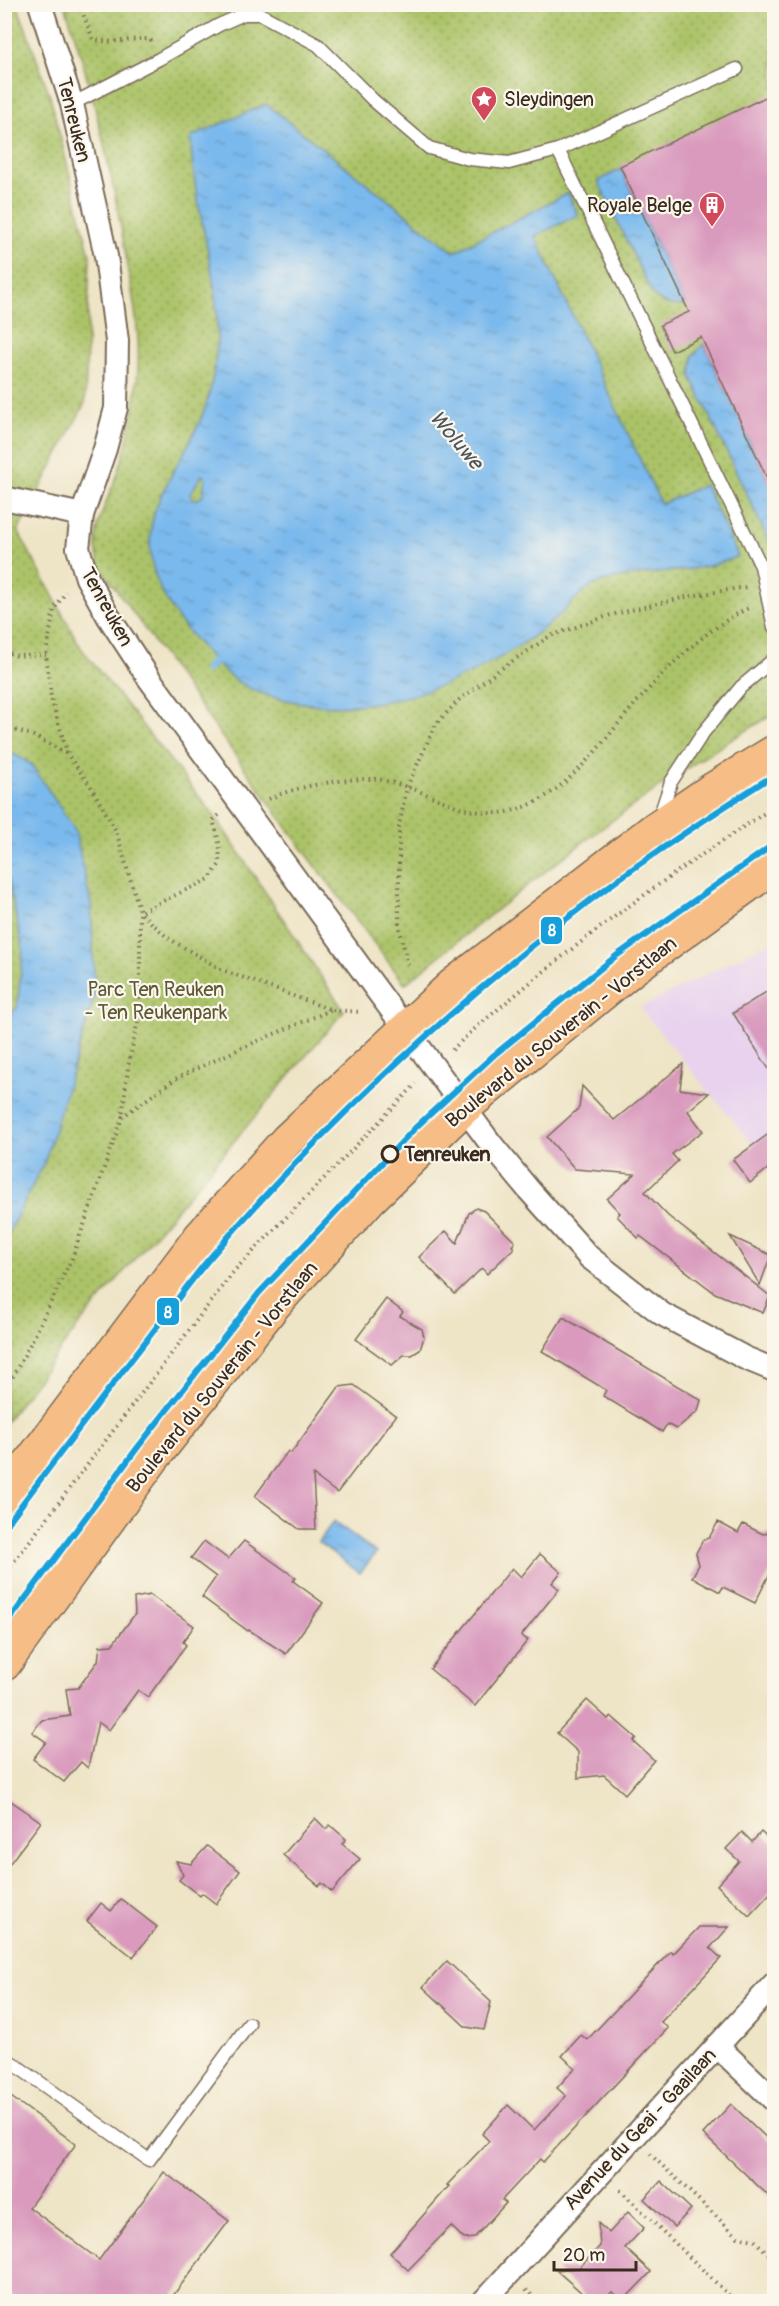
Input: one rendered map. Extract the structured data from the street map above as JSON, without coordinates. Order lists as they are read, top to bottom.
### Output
{
  "streets": {
    "main road": ["Boulevard du Souverain - Vorstlaan"],
    "street": ["Tenreuken", "Avenue du Geai - Gaailaan"]
  },
  "crossings": [
    ["Tenreuken", "Boulevard du Souverain - Vorstlaan"]
  ],
  "water": ["Woluwe"],
  "parks": ["Parc Ten Reuken - Ten Reukenpark"],
  "places": {
    "place": ["Sleydingen"],
    "building": ["Royale Belge"],
    "other": ["Tenreuken"]
  },
  "lines": ["transit line 8"],
  "scale_bar": "20 m"
}
